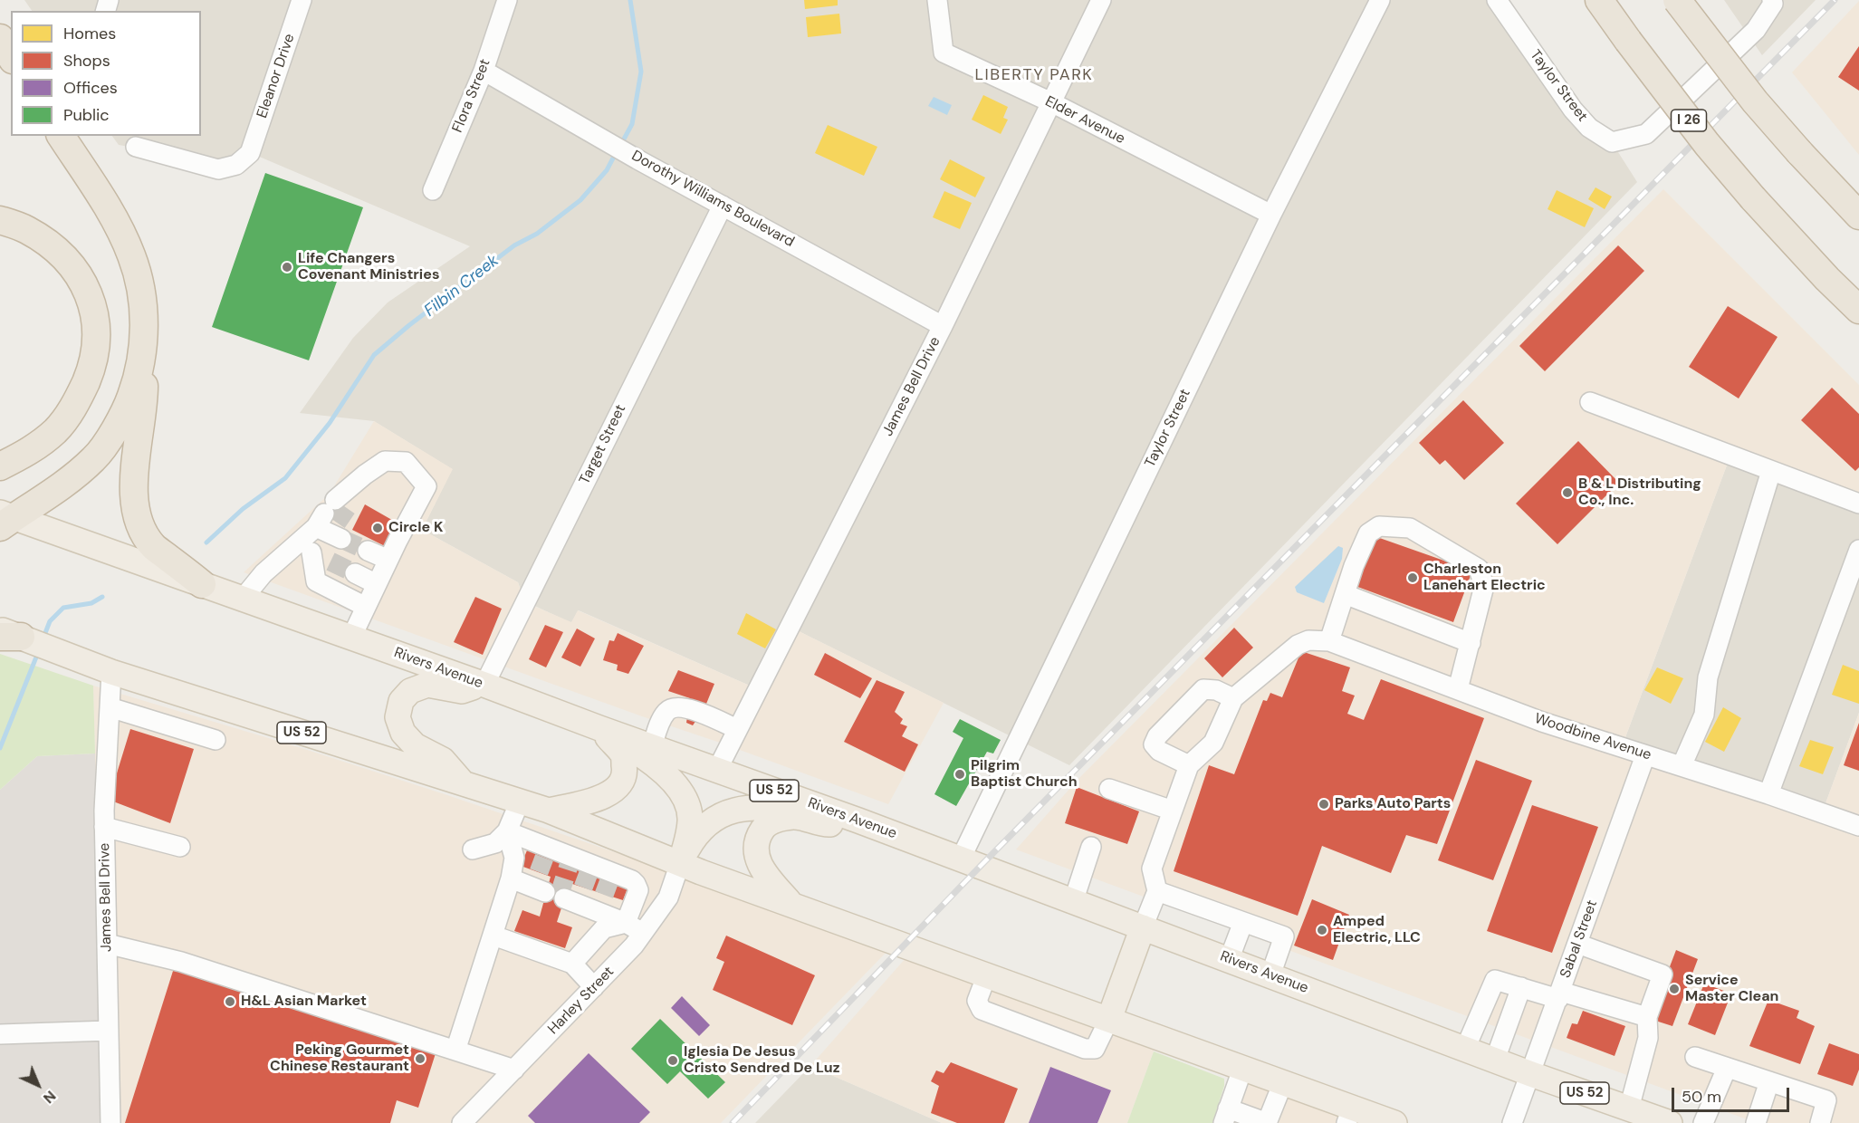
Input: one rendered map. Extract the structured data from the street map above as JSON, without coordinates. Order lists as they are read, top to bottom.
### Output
{
  "streets": {
    "highway": ["I 26"],
    "main road": ["Rivers Avenue", "US 52"],
    "street": [
      "Eleanor Drive",
      "Taylor Street",
      "Flora Street",
      "Elder Avenue",
      "Dorothy Williams Boulevard",
      "James Bell Drive",
      "Target Street",
      "Woodbine Avenue",
      "Sabal Street",
      "Harley Street"
    ]
  },
  "crossings": [
    ["Taylor Street", "Elder Avenue"],
    ["Taylor Street", "Rivers Avenue"],
    ["Flora Street", "Dorothy Williams Boulevard"],
    ["Elder Avenue", "James Bell Drive"],
    ["Dorothy Williams Boulevard", "James Bell Drive"],
    ["Dorothy Williams Boulevard", "Target Street"],
    ["James Bell Drive", "Rivers Avenue"],
    ["James Bell Drive", "US 52"],
    ["Target Street", "Rivers Avenue"],
    ["Rivers Avenue", "Sabal Street"],
    ["US 52", "Harley Street"],
    ["Woodbine Avenue", "Sabal Street"]
  ],
  "districts": ["LIBERTY PARK"],
  "water": ["Filbin Creek"],
  "places": [
    "Life Changers Covenant Ministries",
    "B & L Distributing Co., Inc.",
    "Circle K",
    "Charleston Lanehart Electric",
    "Pilgrim Baptist Church",
    "Parks Auto Parts",
    "Amped Electric, LLC",
    "Service Master Clean",
    "H&L Asian Market",
    "Peking Gourmet Chinese Restaurant",
    "Iglesia De Jesus Cristo Sendred De Luz"
  ],
  "legend": [
    "Homes",
    "Shops",
    "Offices",
    "Public"
  ],
  "scale_bar": "50 m",
  "north": "bottom right"
}
